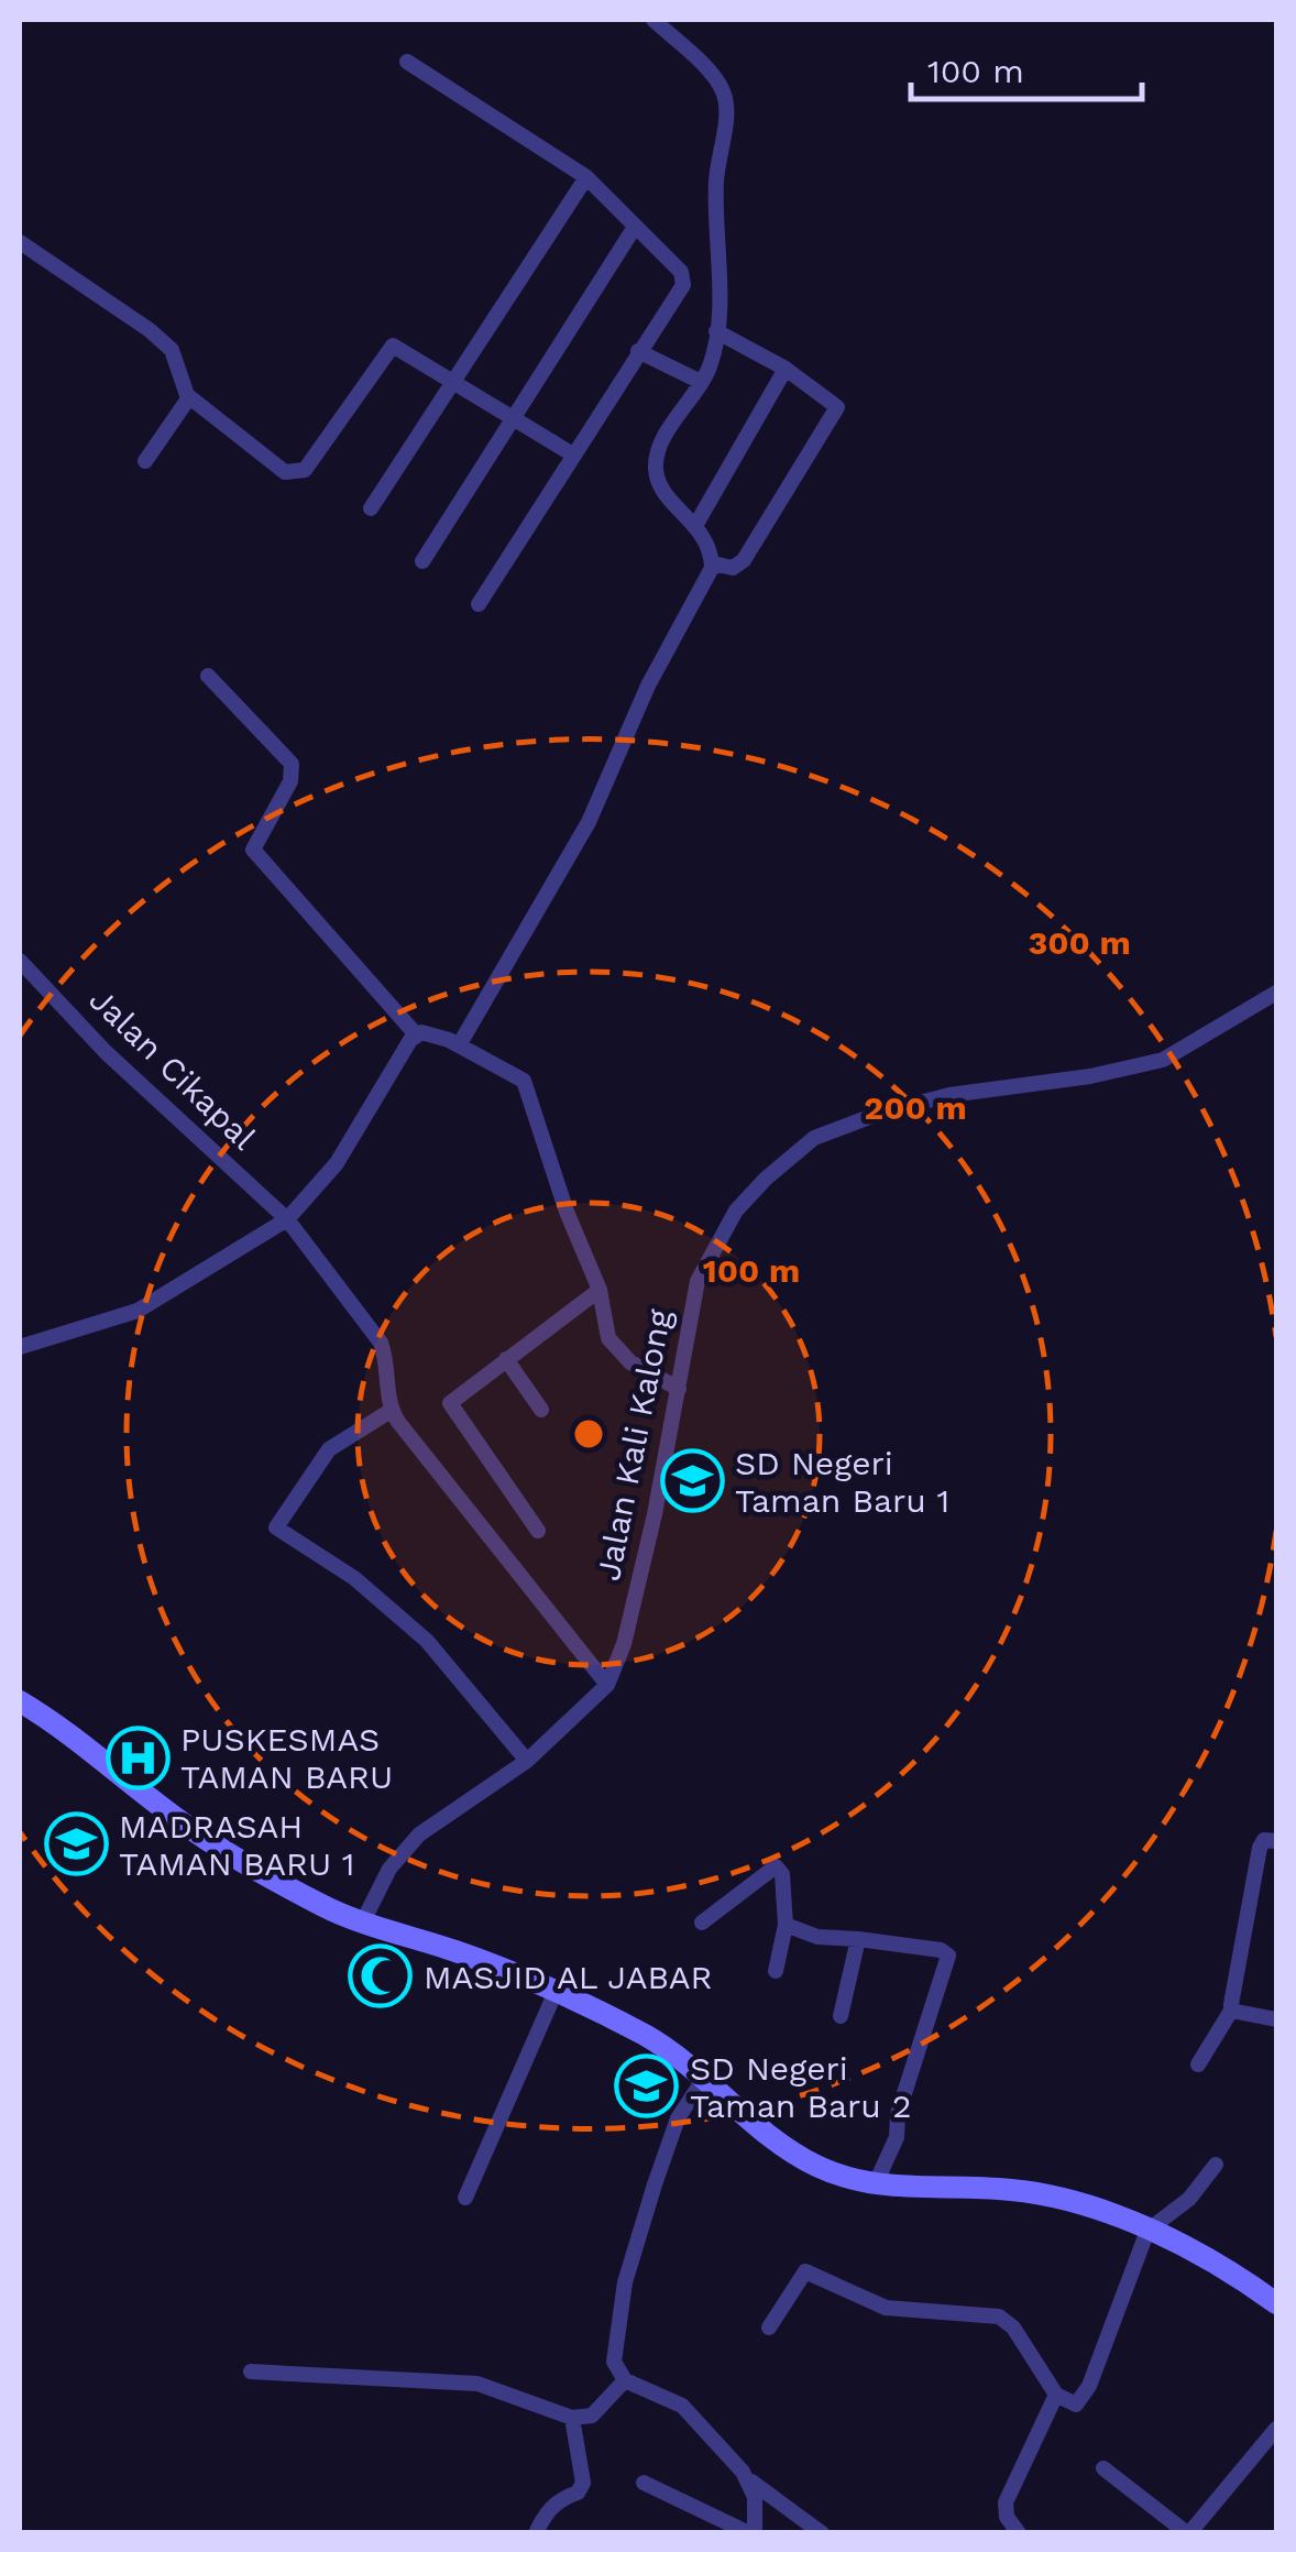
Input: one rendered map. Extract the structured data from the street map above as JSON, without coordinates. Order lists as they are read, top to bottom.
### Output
{
  "streets": {
    "street": ["Jalan Cikapal", "Jalan Kali Kalong"]
  },
  "places": {
    "school or university": ["SD Negeri Taman Baru 1", "MADRASAH TAMAN BARU 1", "SD Negeri Taman Baru 2"],
    "hospital": ["PUSKESMAS TAMAN BARU"],
    "mosque": ["MASJID AL JABAR"]
  },
  "scale_bar": "100 m",
  "rings": ["300 m", "200 m", "100 m"]
}
